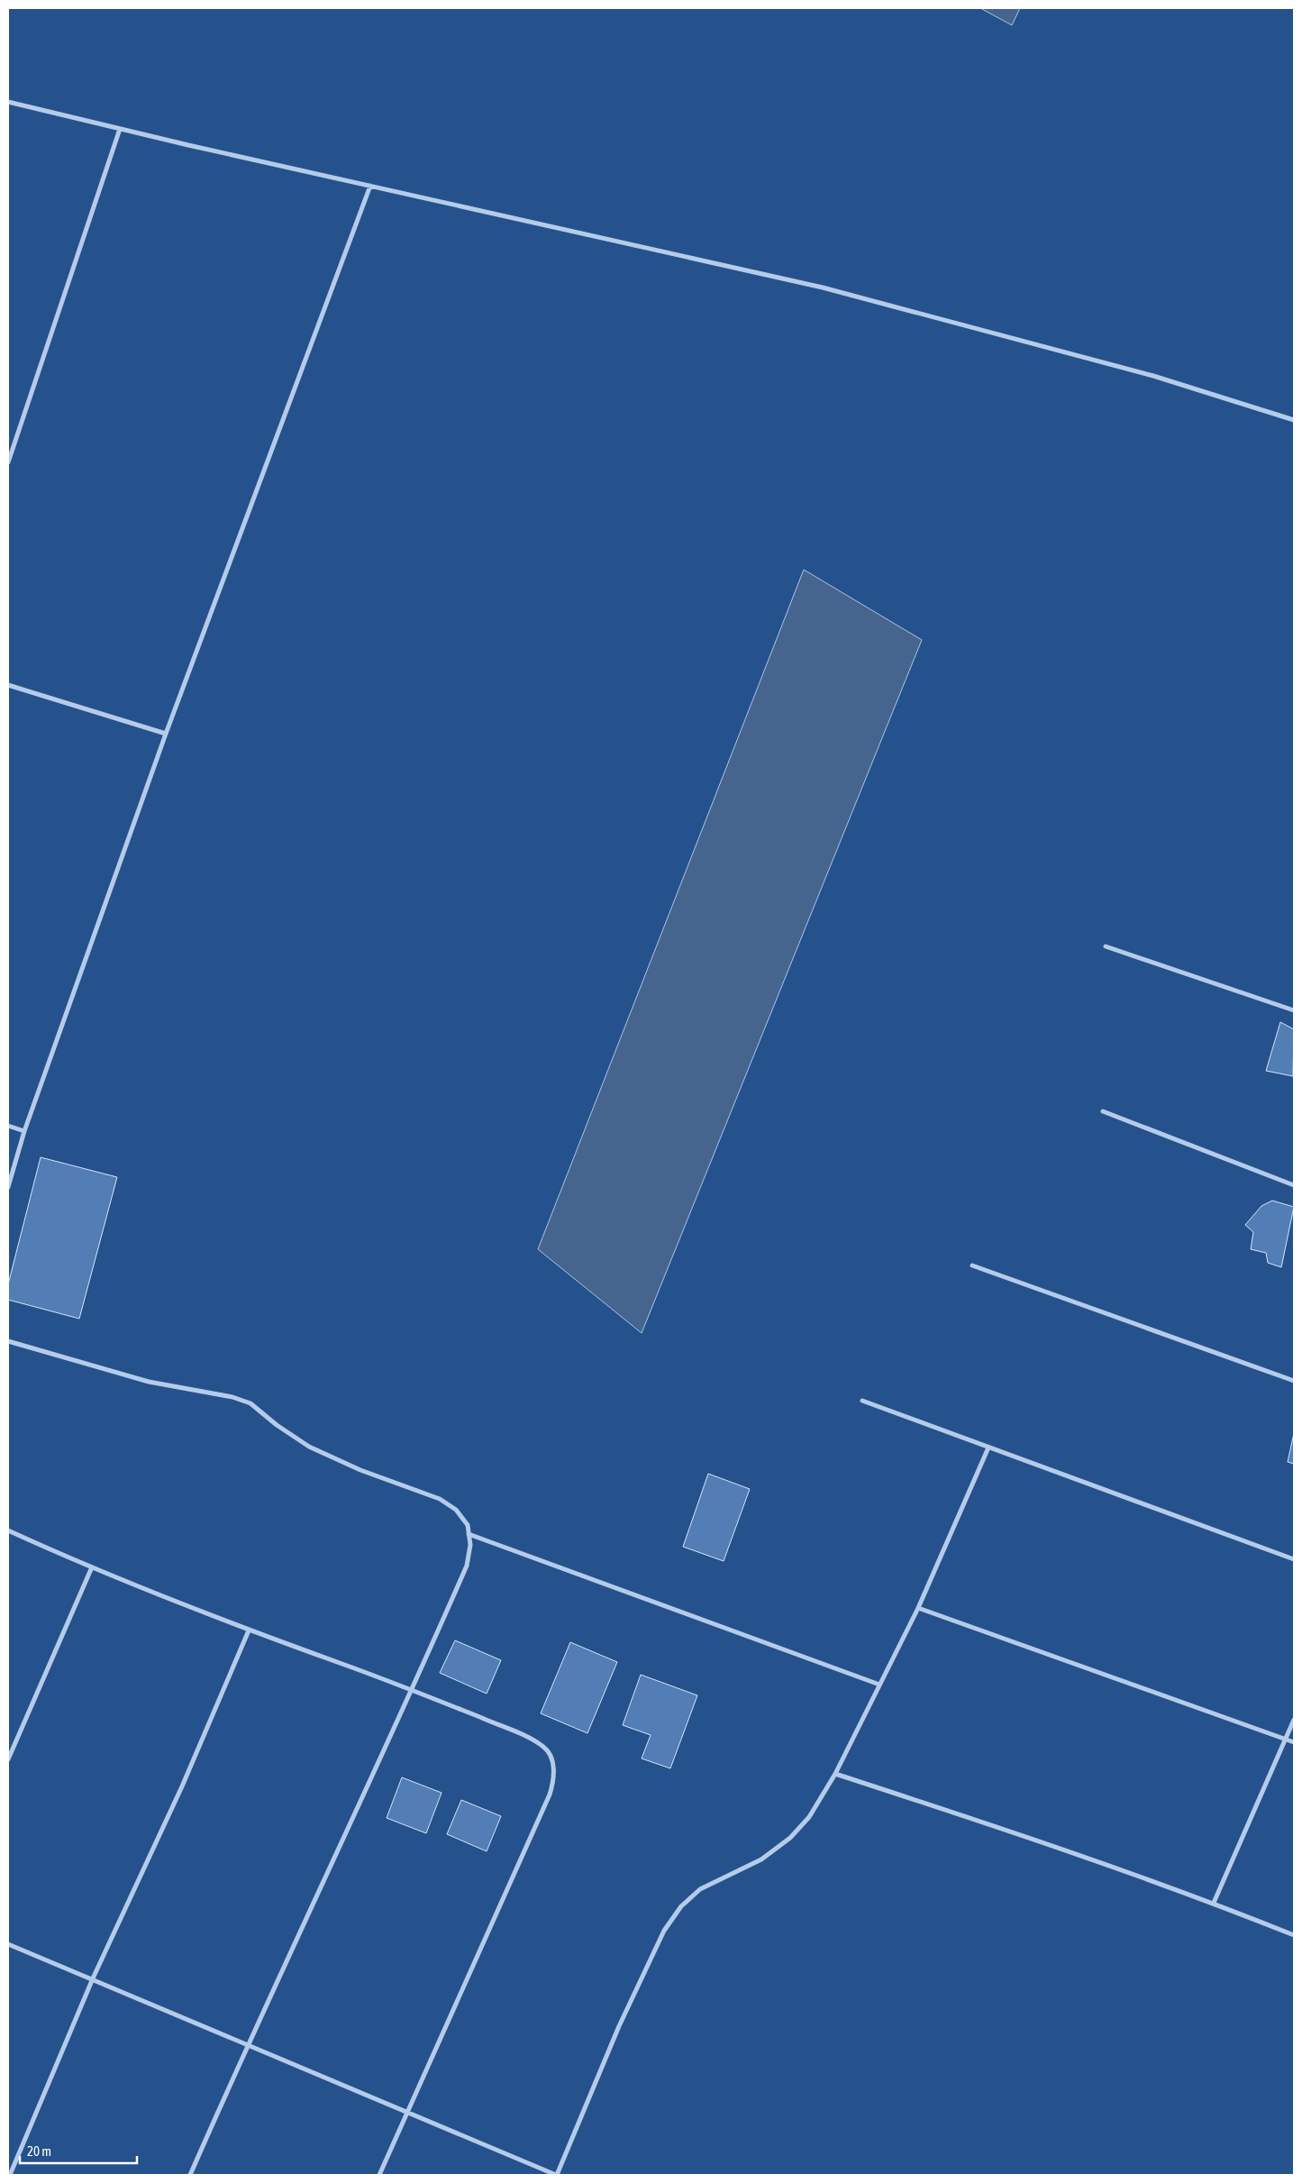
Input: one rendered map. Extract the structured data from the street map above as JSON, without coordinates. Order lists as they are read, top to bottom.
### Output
{
  "scale_bar": "20 m"
}
